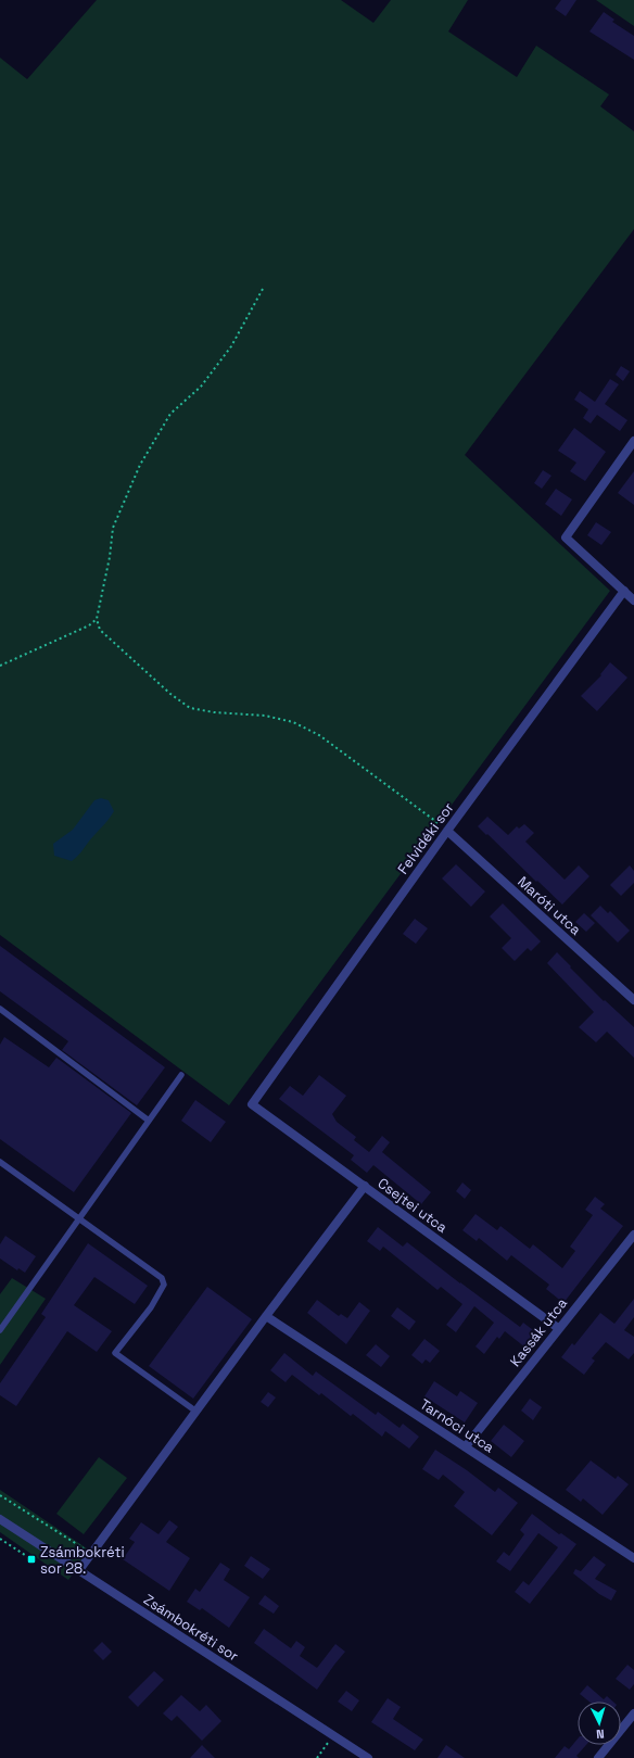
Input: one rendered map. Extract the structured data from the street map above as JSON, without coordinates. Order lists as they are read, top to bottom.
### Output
{
  "streets": {
    "street": [
      "Felvidéki sor",
      "Maróti utca",
      "Csejtei utca",
      "Kassák utca",
      "Tarnóci utca",
      "Zsámbokréti sor"
    ]
  },
  "crossings": [
    ["Felvidéki sor", "Maróti utca"],
    ["Felvidéki sor", "Csejtei utca"],
    ["Csejtei utca", "Kassák utca"],
    ["Kassák utca", "Tarnóci utca"]
  ],
  "places": {
    "transit": ["Zsámbokréti sor 28."]
  },
  "north": "bottom"
}
